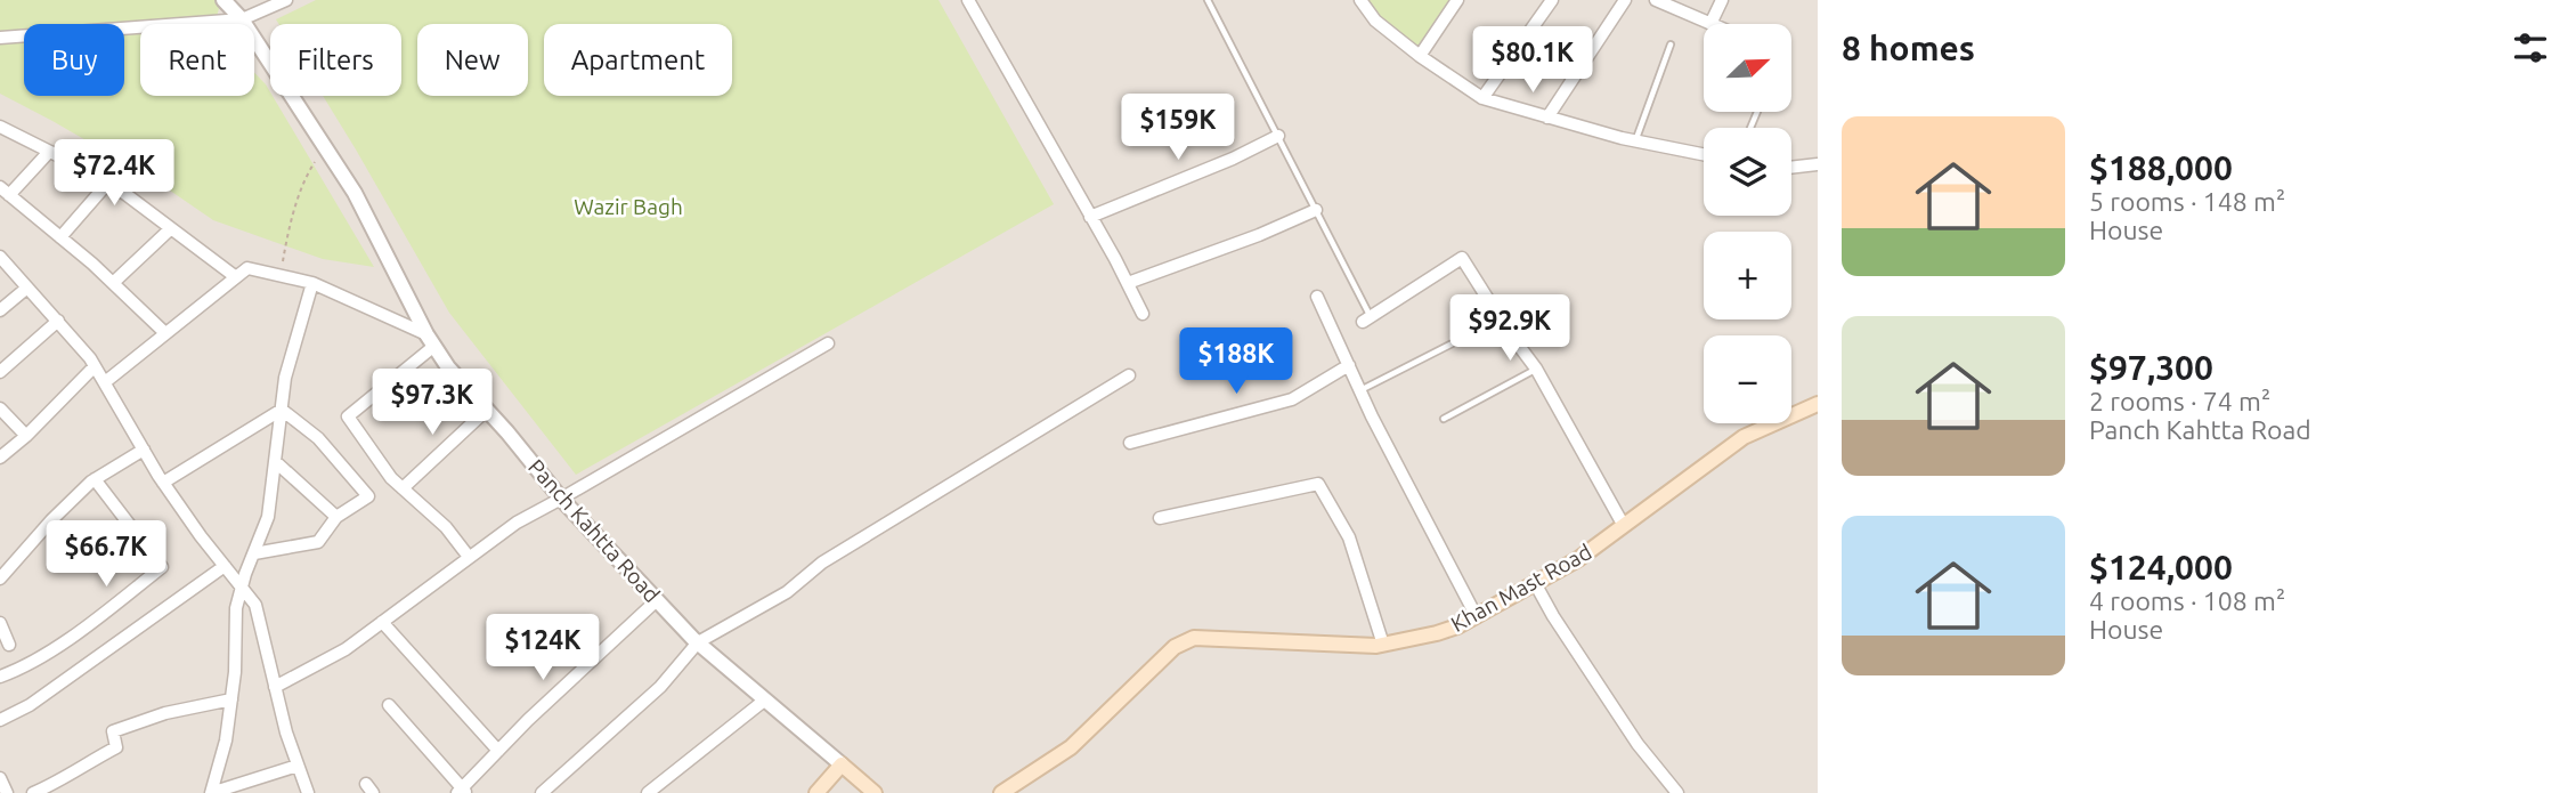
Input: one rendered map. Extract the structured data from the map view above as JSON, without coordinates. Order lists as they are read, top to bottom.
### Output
{
  "streets": {
    "main road": ["Panch Kahtta Road", "Khan Mast Road"]
  },
  "parks": ["Wazir Bagh"],
  "north": "top right",
  "page": {
    "heading": "8 homes",
    "map_buttons": ["+", "−"],
    "chip": [
      "Buy",
      "Rent",
      "Filters",
      "New",
      "Apartment"
    ],
    "price": [
      "$80.1K",
      "$159K",
      "$72.4K",
      "$92.9K",
      "$188K",
      "$97.3K",
      "$66.7K",
      "$124K"
    ],
    "list": [
      {
        "name": "$188,000",
        "note": "5 rooms · 148 m² · House"
      },
      {
        "name": "$97,300",
        "note": "2 rooms · 74 m² · Panch Kahtta Road"
      },
      {
        "name": "$124,000",
        "note": "4 rooms · 108 m² · House"
      }
    ]
  }
}
